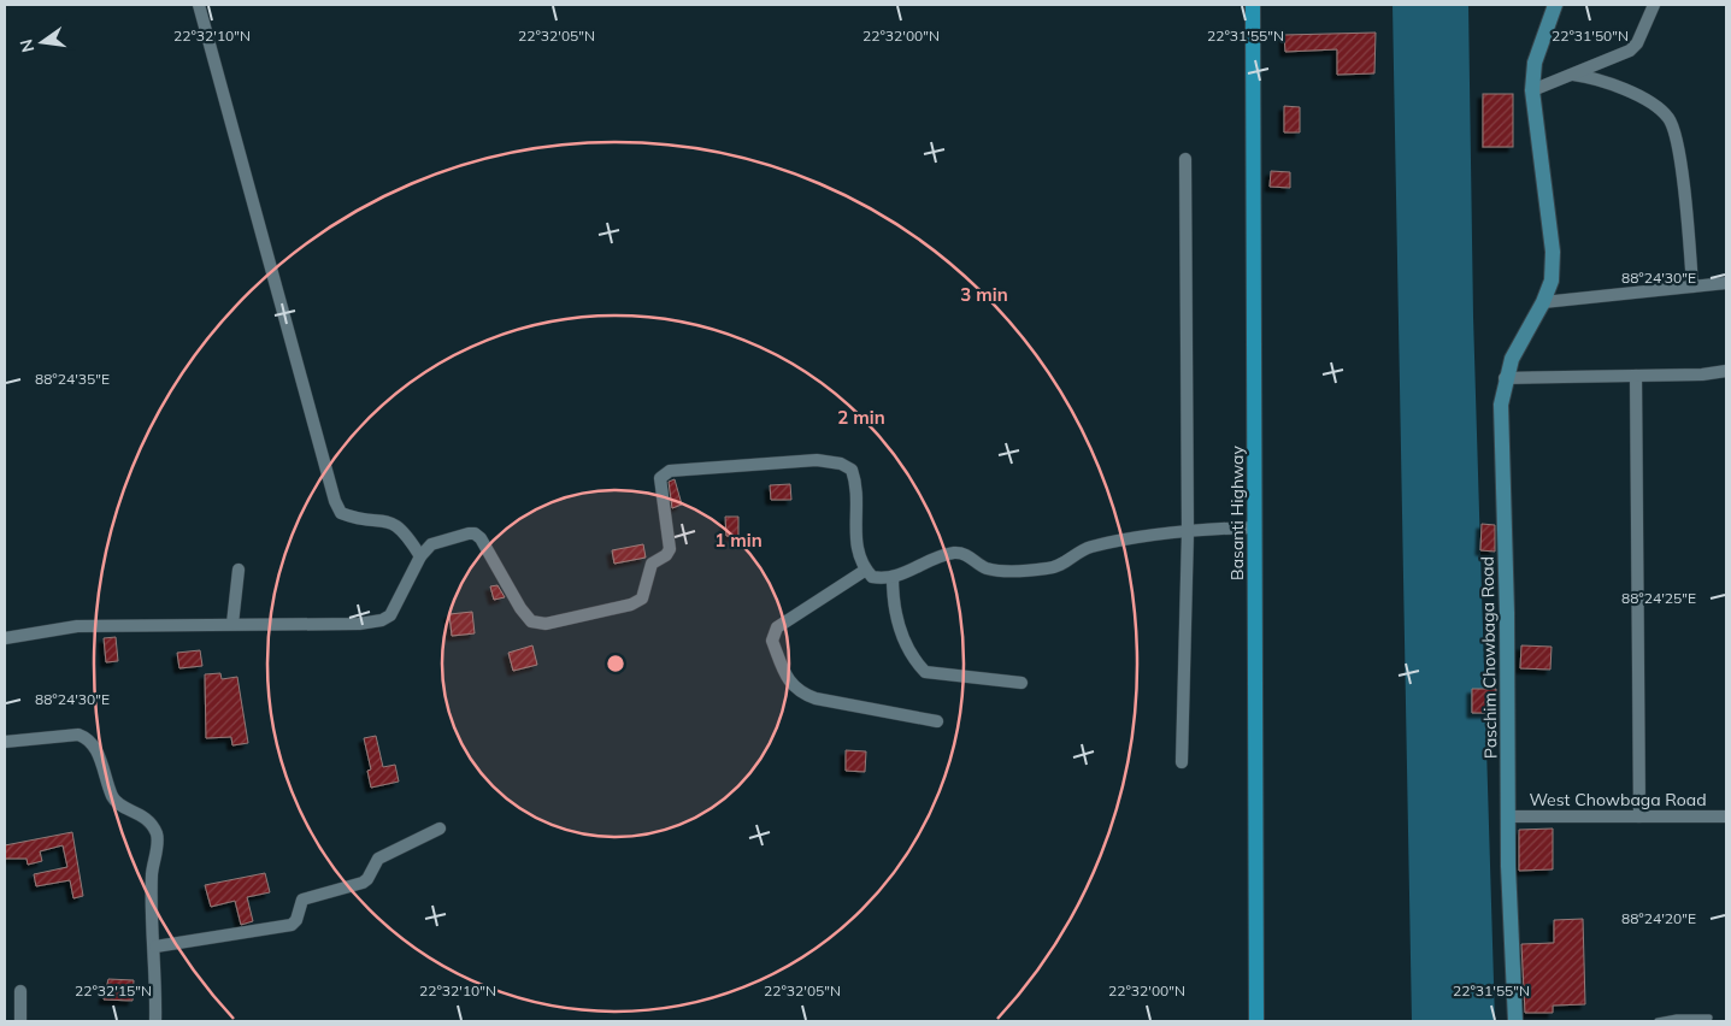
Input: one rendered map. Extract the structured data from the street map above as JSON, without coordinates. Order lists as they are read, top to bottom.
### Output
{
  "streets": {
    "main road": ["Basanti Highway"],
    "street": ["Paschim Chowbaga Road", "West Chowbaga Road"]
  },
  "crossings": [
    ["Paschim Chowbaga Road", "West Chowbaga Road"]
  ],
  "north": "left",
  "coordinates": [
    "22°32'10\"N",
    "22°32'05\"N",
    "22°32'00\"N",
    "22°31'55\"N",
    "22°31'50\"N",
    "88°24'30\"E",
    "88°24'35\"E",
    "88°24'25\"E",
    "88°24'20\"E",
    "22°32'15\"N"
  ],
  "rings": ["3 min", "2 min", "1 min"]
}
